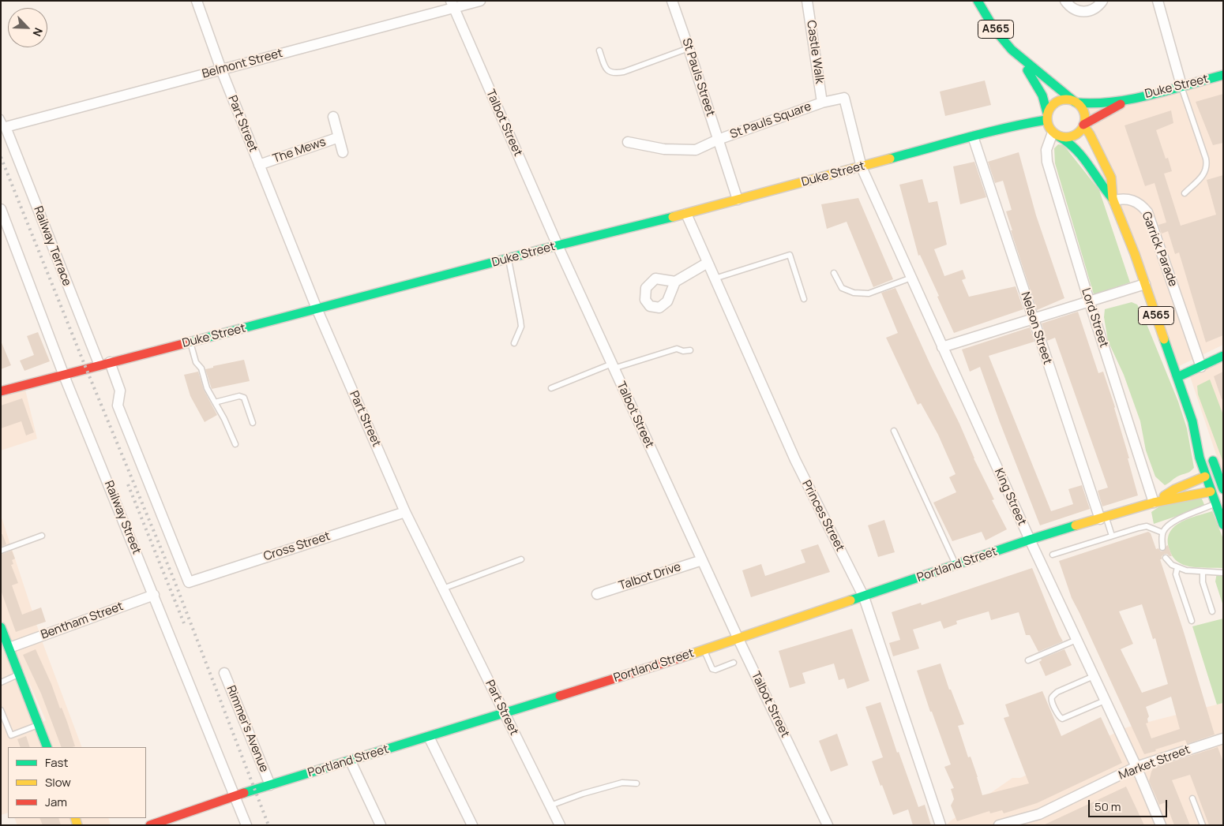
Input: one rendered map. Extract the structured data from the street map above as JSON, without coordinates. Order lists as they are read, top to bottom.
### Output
{
  "streets": {
    "main road": ["A565", "Duke Street", "Portland Street"],
    "street": [
      "Castle Walk",
      "Belmont Street",
      "St Pauls Street",
      "St Pauls Square",
      "Talbot Street",
      "Part Street",
      "The Mews",
      "Railway Terrace",
      "Garrick Parade",
      "Lord Street",
      "Nelson Street",
      "King Street",
      "Princes Street",
      "Railway Street",
      "Cross Street",
      "Talbot Drive",
      "Bentham Street",
      "Rimmer's Avenue",
      "Market Street"
    ]
  },
  "crossings": [
    ["A565", "Duke Street"],
    ["A565", "Garrick Parade"],
    ["A565", "Lord Street"],
    ["A565", "Portland Street"],
    ["Castle Walk", "St Pauls Square"],
    ["Belmont Street", "Talbot Street"],
    ["Belmont Street", "Part Street"],
    ["Belmont Street", "Railway Terrace"],
    ["St Pauls Street", "Duke Street"],
    ["St Pauls Street", "St Pauls Square"],
    ["Duke Street", "St Pauls Square"],
    ["Duke Street", "Talbot Street"],
    ["Duke Street", "Part Street"],
    ["Duke Street", "Railway Terrace"],
    ["Duke Street", "Lord Street"],
    ["Duke Street", "Nelson Street"],
    ["Duke Street", "King Street"],
    ["Duke Street", "Princes Street"],
    ["Duke Street", "Railway Street"],
    ["Duke Street", "Cross Street"],
    ["St Pauls Square", "King Street"],
    ["Talbot Street", "Portland Street"],
    ["Talbot Street", "Talbot Drive"],
    ["Part Street", "The Mews"],
    ["Part Street", "Cross Street"],
    ["Part Street", "Portland Street"],
    ["Lord Street", "Portland Street"],
    ["Nelson Street", "Portland Street"],
    ["King Street", "Portland Street"],
    ["King Street", "Market Street"],
    ["Princes Street", "Portland Street"],
    ["Railway Street", "Portland Street"],
    ["Railway Street", "Bentham Street"],
    ["Portland Street", "Rimmer's Avenue"]
  ],
  "legend": ["Fast", "Slow", "Jam"],
  "scale_bar": "50 m",
  "north": "bottom right"
}
